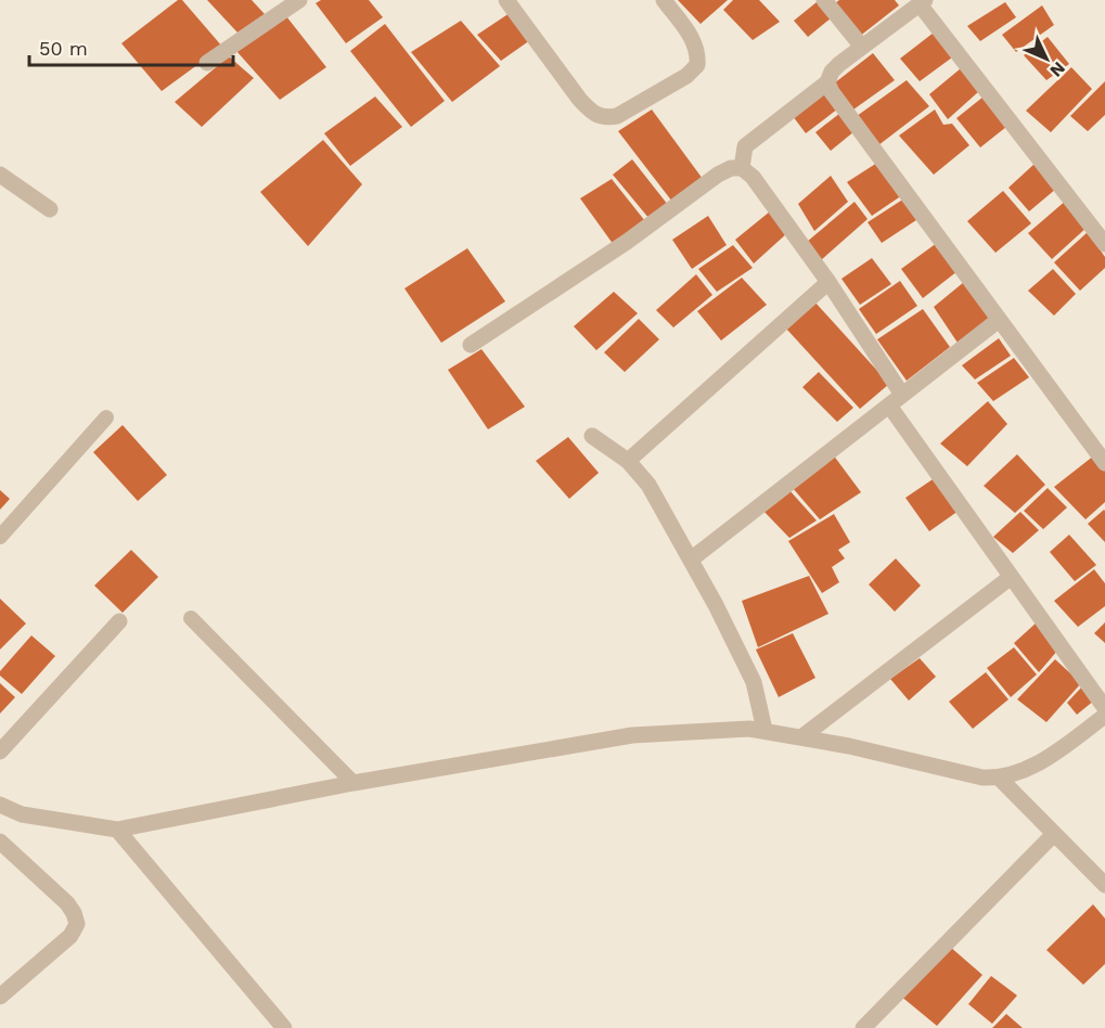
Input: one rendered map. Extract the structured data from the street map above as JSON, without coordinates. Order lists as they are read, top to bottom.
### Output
{
  "scale_bar": "50 m",
  "north": "bottom right"
}
